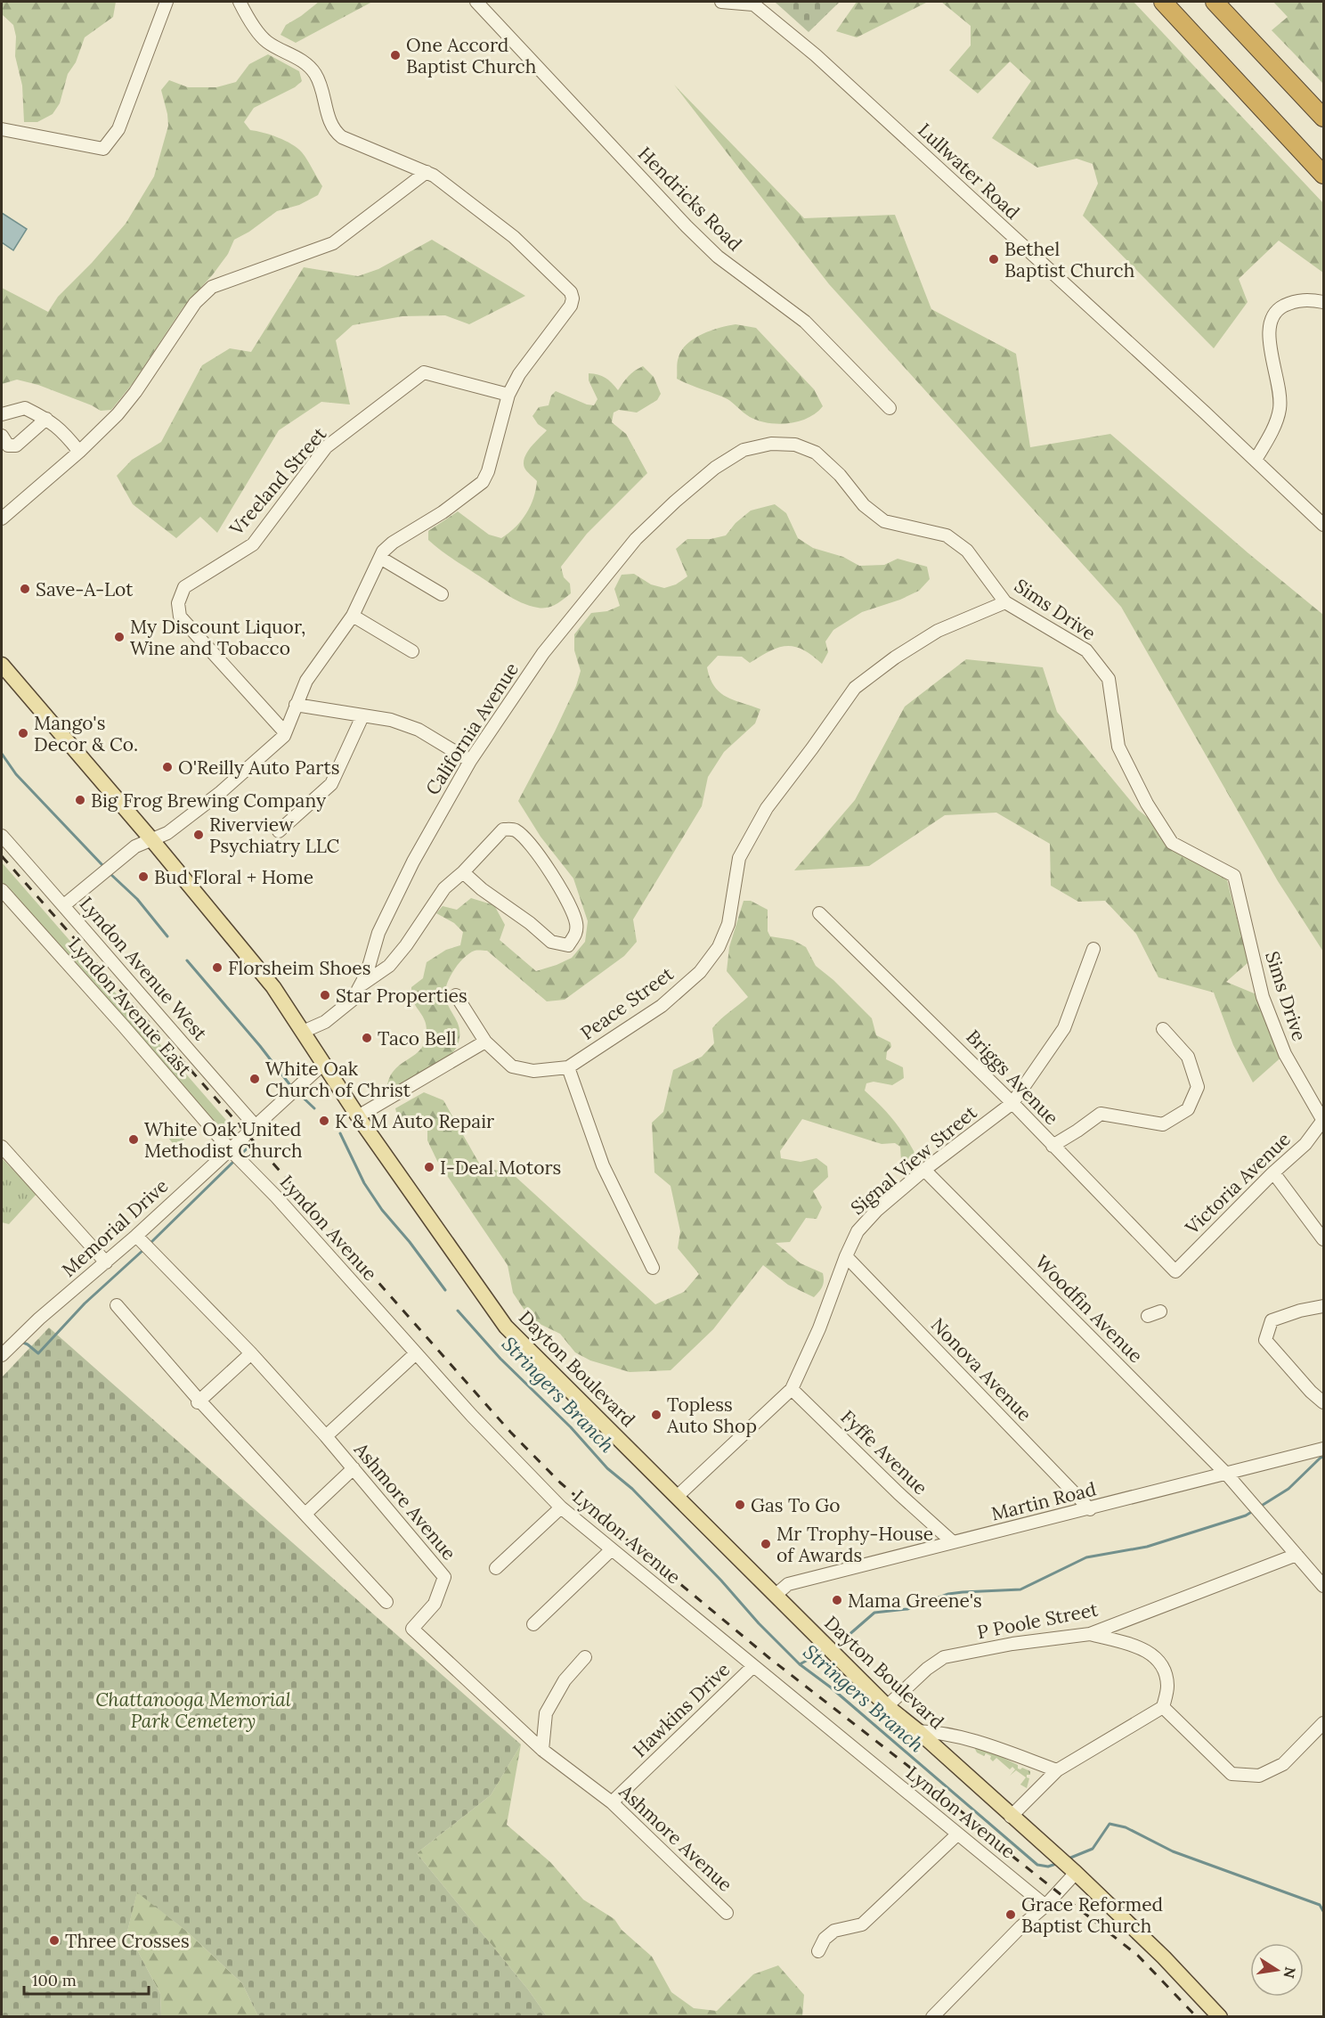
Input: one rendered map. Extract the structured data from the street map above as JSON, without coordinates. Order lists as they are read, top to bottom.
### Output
{
  "streets": {
    "main road": ["Dayton Boulevard"],
    "street": [
      "Lullwater Road",
      "Hendricks Road",
      "Vreeland Street",
      "Sims Drive",
      "California Avenue",
      "Lyndon Avenue West",
      "Peace Street",
      "Lyndon Avenue East",
      "Briggs Avenue",
      "Signal View Street",
      "Victoria Avenue",
      "Memorial Drive",
      "Lyndon Avenue",
      "Woodfin Avenue",
      "Nonova Avenue",
      "Fyffe Avenue",
      "Ashmore Avenue",
      "Martin Road",
      "P Poole Street",
      "Hawkins Drive"
    ]
  },
  "crossings": [
    ["Sims Drive", "California Avenue"],
    ["Sims Drive", "Peace Street"],
    ["Sims Drive", "Victoria Avenue"],
    ["California Avenue", "Dayton Boulevard"],
    ["Lyndon Avenue West", "Memorial Drive"],
    ["Lyndon Avenue East", "Memorial Drive"],
    ["Lyndon Avenue East", "Lyndon Avenue"],
    ["Briggs Avenue", "Signal View Street"],
    ["Briggs Avenue", "Victoria Avenue"],
    ["Signal View Street", "Woodfin Avenue"],
    ["Signal View Street", "Dayton Boulevard"],
    ["Signal View Street", "Nonova Avenue"],
    ["Signal View Street", "Fyffe Avenue"],
    ["Memorial Drive", "Lyndon Avenue"],
    ["Memorial Drive", "Dayton Boulevard"],
    ["Memorial Drive", "Ashmore Avenue"],
    ["Lyndon Avenue", "Hawkins Drive"],
    ["Woodfin Avenue", "Martin Road"],
    ["Woodfin Avenue", "P Poole Street"],
    ["Dayton Boulevard", "Martin Road"],
    ["Dayton Boulevard", "P Poole Street"],
    ["Nonova Avenue", "Martin Road"],
    ["Fyffe Avenue", "Martin Road"],
    ["Ashmore Avenue", "Hawkins Drive"]
  ],
  "water": ["Stringers Branch"],
  "parks": ["Chattanooga Memorial Park Cemetery"],
  "places": [
    "One Accord Baptist Church",
    "Bethel Baptist Church",
    "Save-A-Lot",
    "My Discount Liquor, Wine and Tobacco",
    "Mango's Decor & Co.",
    "O'Reilly Auto Parts",
    "Big Frog Brewing Company",
    "Riverview Psychiatry LLC",
    "Bud Floral + Home",
    "Florsheim Shoes",
    "Star Properties",
    "Taco Bell",
    "White Oak Church of Christ",
    "K & M Auto Repair",
    "White Oak United Methodist Church",
    "I-Deal Motors",
    "Topless Auto Shop",
    "Gas To Go",
    "Mr Trophy-House of Awards",
    "Mama Greene's",
    "Grace Reformed Baptist Church",
    "Three Crosses"
  ],
  "scale_bar": "100 m",
  "north": "right"
}
